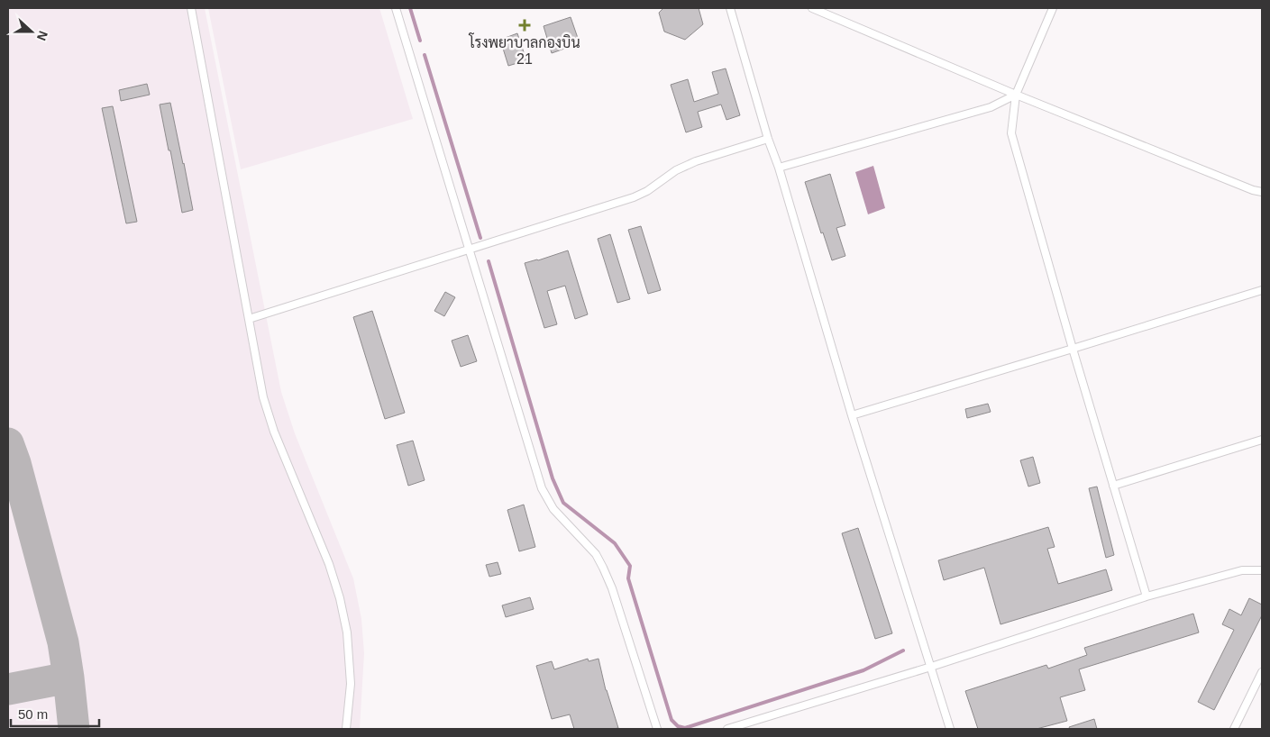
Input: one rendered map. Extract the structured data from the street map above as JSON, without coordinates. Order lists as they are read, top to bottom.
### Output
{
  "places": {
    "health": ["โรงพยาบาลกองบิน 21"]
  },
  "scale_bar": "50 m",
  "north": "right"
}
